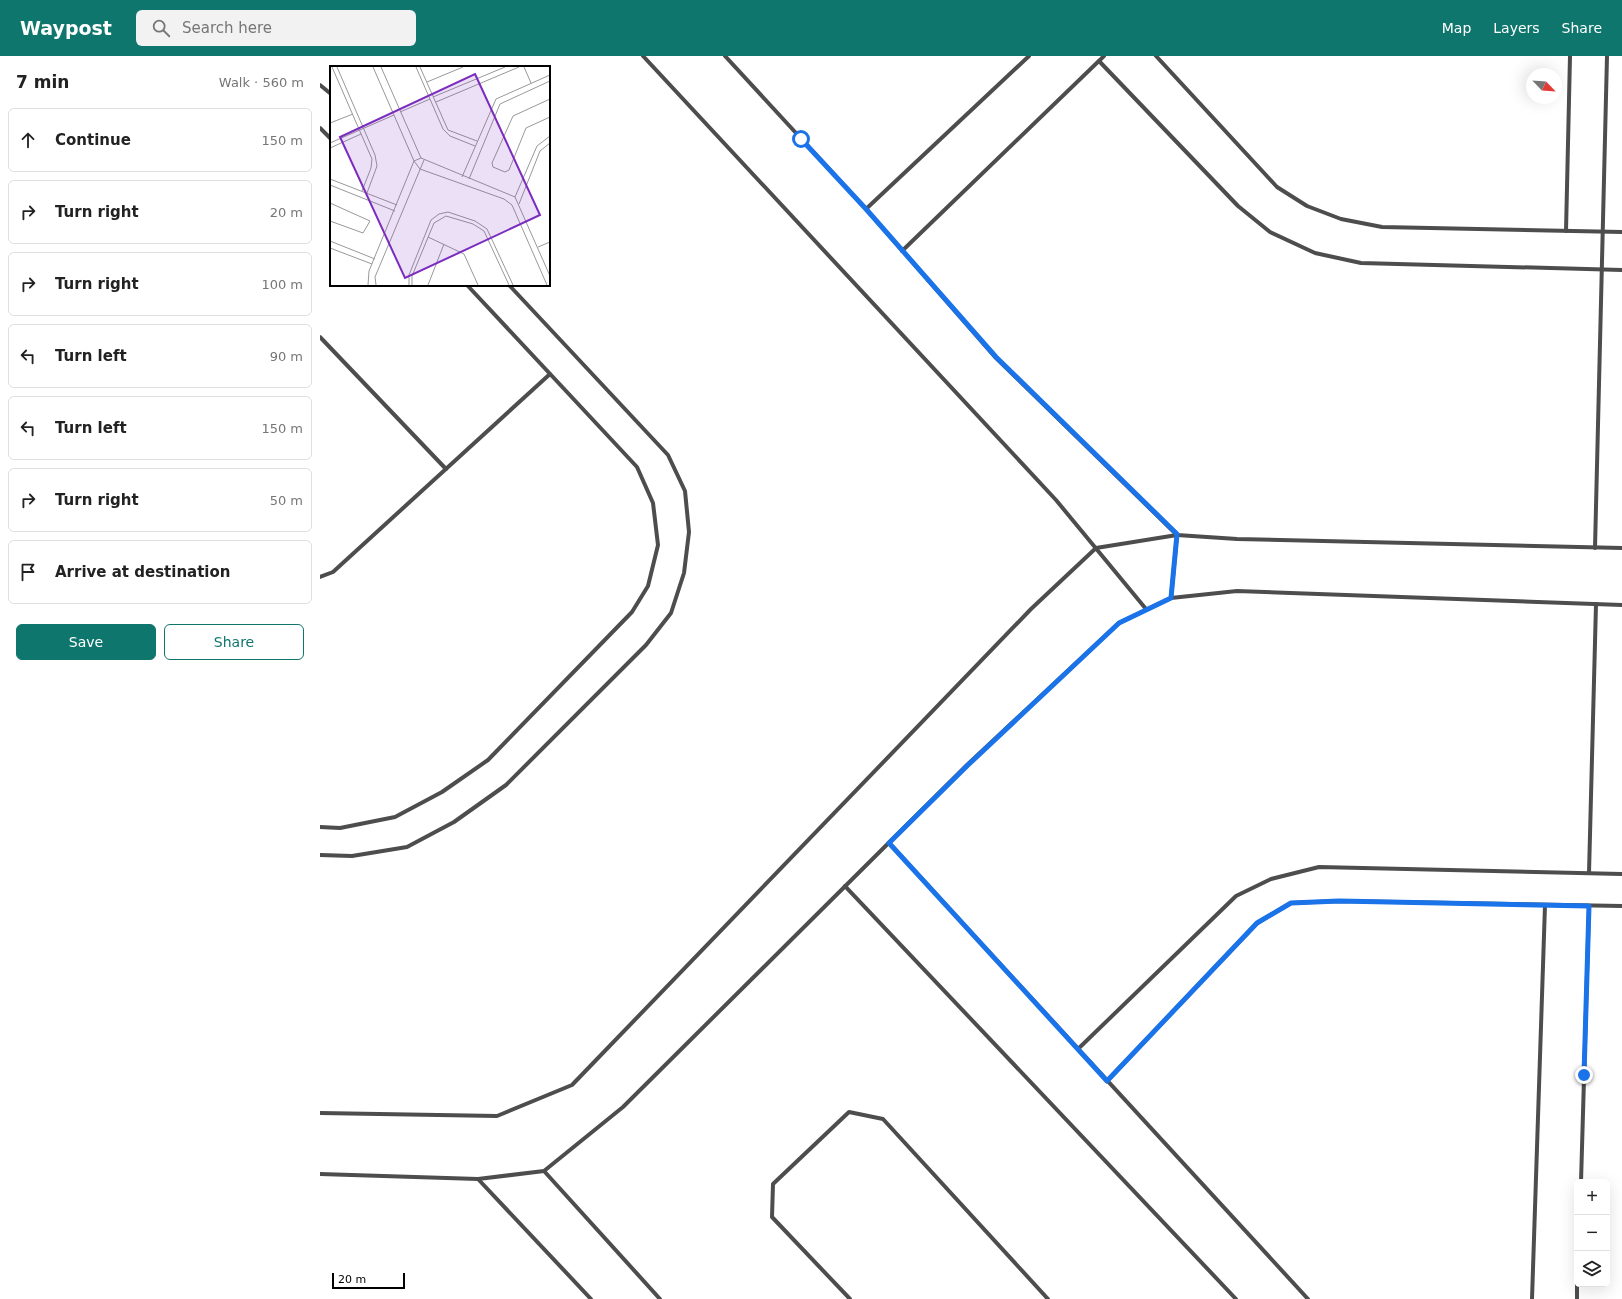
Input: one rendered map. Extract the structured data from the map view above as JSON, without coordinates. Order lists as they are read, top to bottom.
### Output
{
  "scale_bar": "20 m",
  "north": "bottom right",
  "page": {
    "header": "Waypost",
    "search": "Search here",
    "nav": ["Map", "Layers", "Share"],
    "heading": ["7 min", "Walk · 560 m"],
    "list": [
      ["Continue", "150 m"],
      ["Turn right", "20 m"],
      ["Turn right", "100 m"],
      ["Turn left", "90 m"],
      ["Turn left", "150 m"],
      ["Turn right", "50 m"],
      "Arrive at destination"
    ],
    "buttons": ["Save", "Share"],
    "map_buttons": ["+", "−"],
    "scale": "20 m"
  }
}
